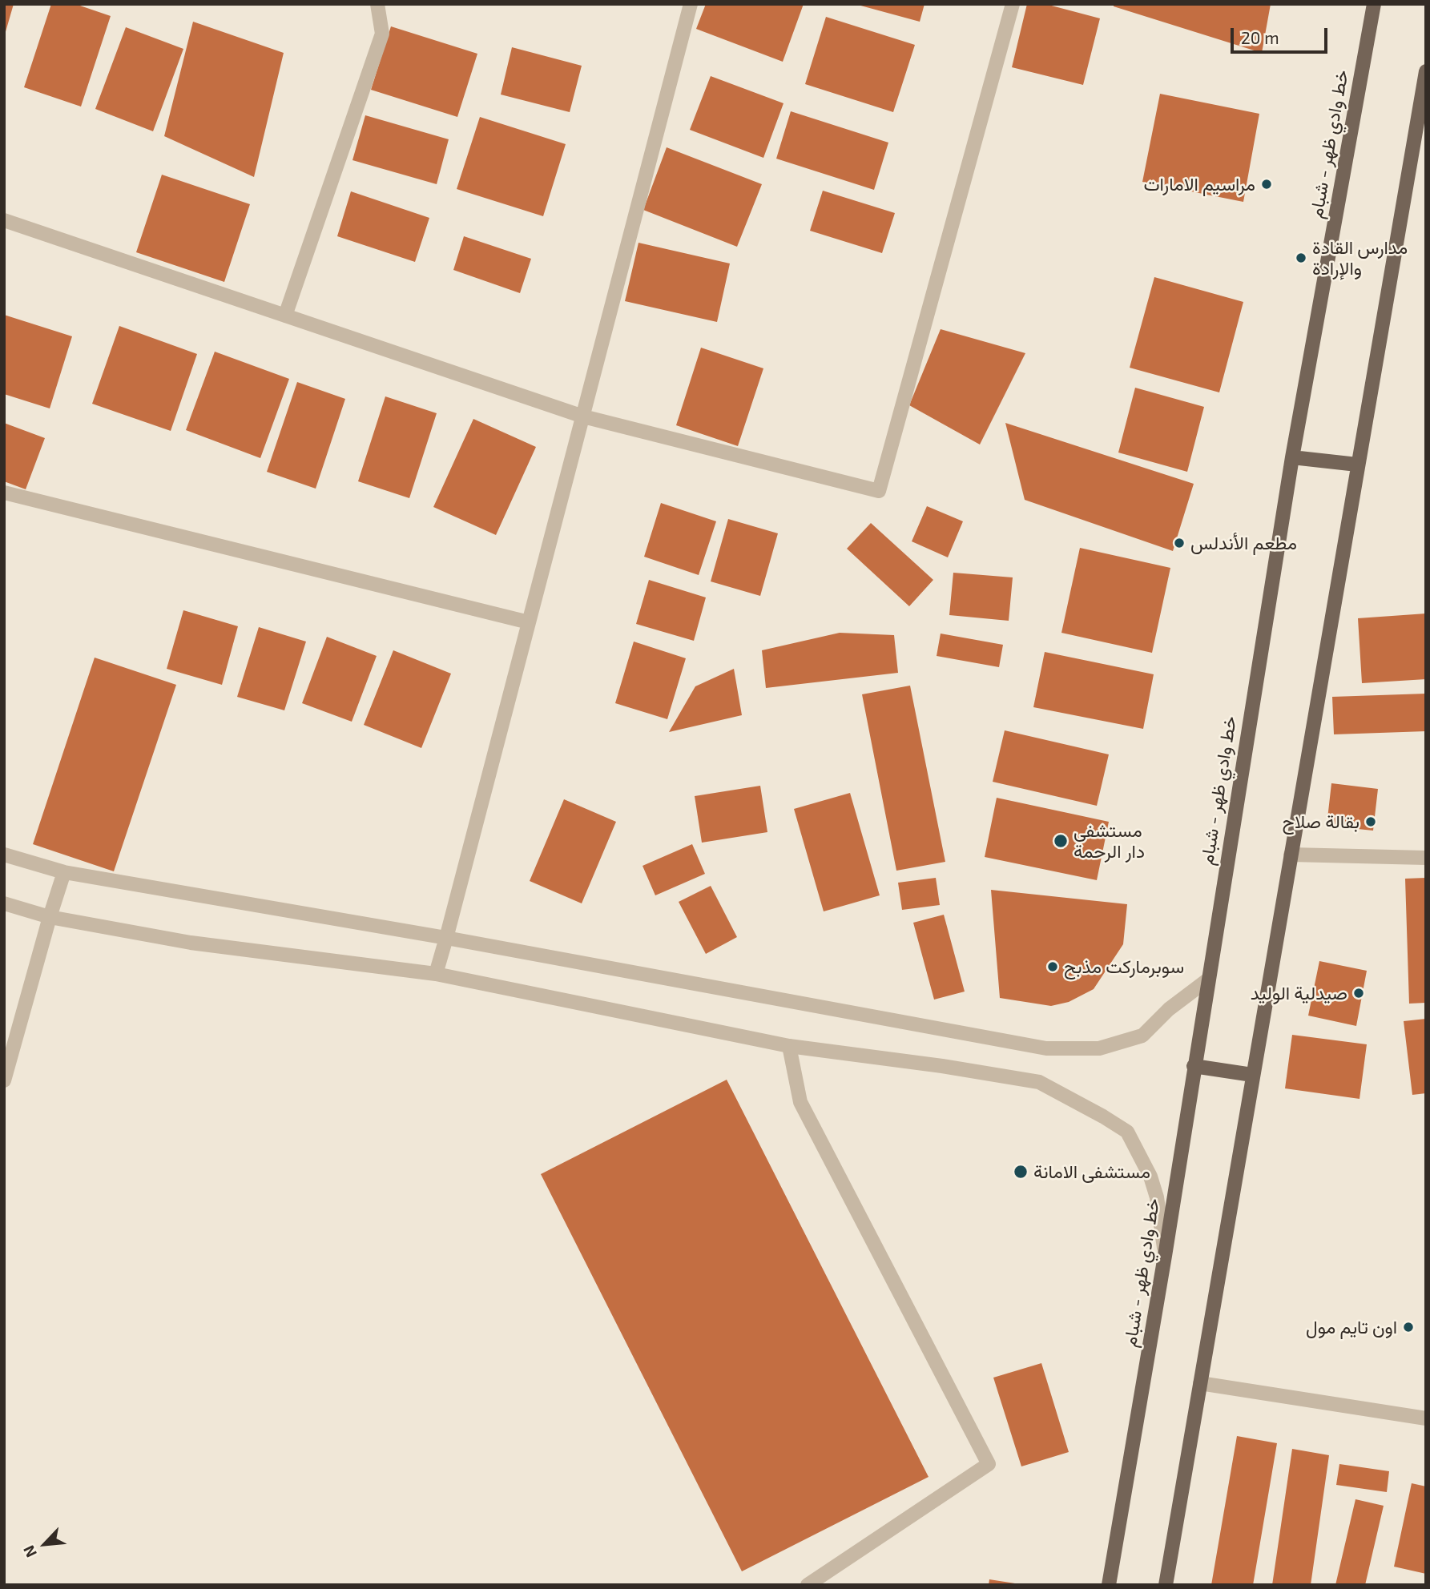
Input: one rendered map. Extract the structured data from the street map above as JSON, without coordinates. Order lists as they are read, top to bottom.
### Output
{
  "streets": {
    "main road": ["خط وادي ظهر - شبام"]
  },
  "places": [
    "مراسيم الامارات",
    "مدارس القادة والإرادة",
    "مطعم الأندلس",
    "بقالة صلاح",
    "مستشفى دار الرحمة",
    "سوبرمارکت مذبح",
    "صيدلية الوليد",
    "مستشفى الامانة",
    "اون تايم مول"
  ],
  "scale_bar": "20 m",
  "north": "bottom left"
}
